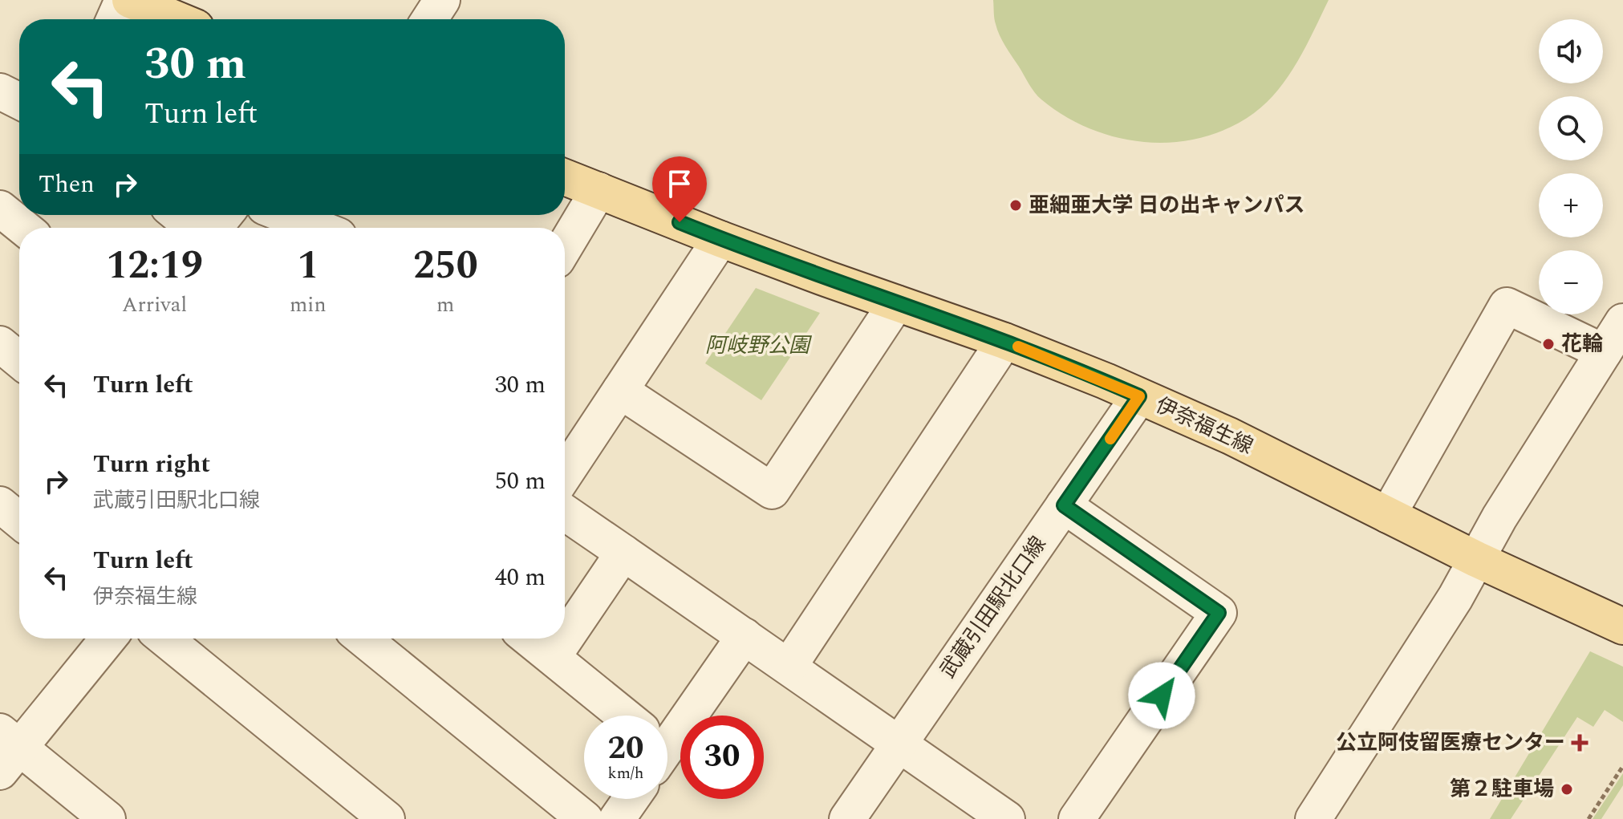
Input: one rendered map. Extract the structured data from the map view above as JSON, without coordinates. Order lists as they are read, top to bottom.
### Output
{
  "streets": {
    "main road": ["伊奈福生線"],
    "street": ["武蔵引田駅北口線"]
  },
  "crossings": [
    ["伊奈福生線", "武蔵引田駅北口線"]
  ],
  "parks": ["阿岐野公園"],
  "places": {
    "other": ["亜細亜大学 日の出キャンパス", "花輪", "第２駐車場"],
    "health": ["公立阿伎留医療センター"]
  },
  "page": {
    "map_buttons": ["+", "−"],
    "turn": ["30 m", "Turn left"],
    "then": "Then",
    "eta": [
      "12:19",
      "Arrival",
      "1",
      "min",
      "250",
      "m"
    ],
    "list": [
      {
        "name": "Turn left",
        "value": "30 m"
      },
      {
        "name": "Turn right",
        "note": "武蔵引田駅北口線",
        "value": "50 m"
      },
      {
        "name": "Turn left",
        "note": "伊奈福生線",
        "value": "40 m"
      }
    ],
    "speed": "20 km/h",
    "limit": "30"
  }
}
